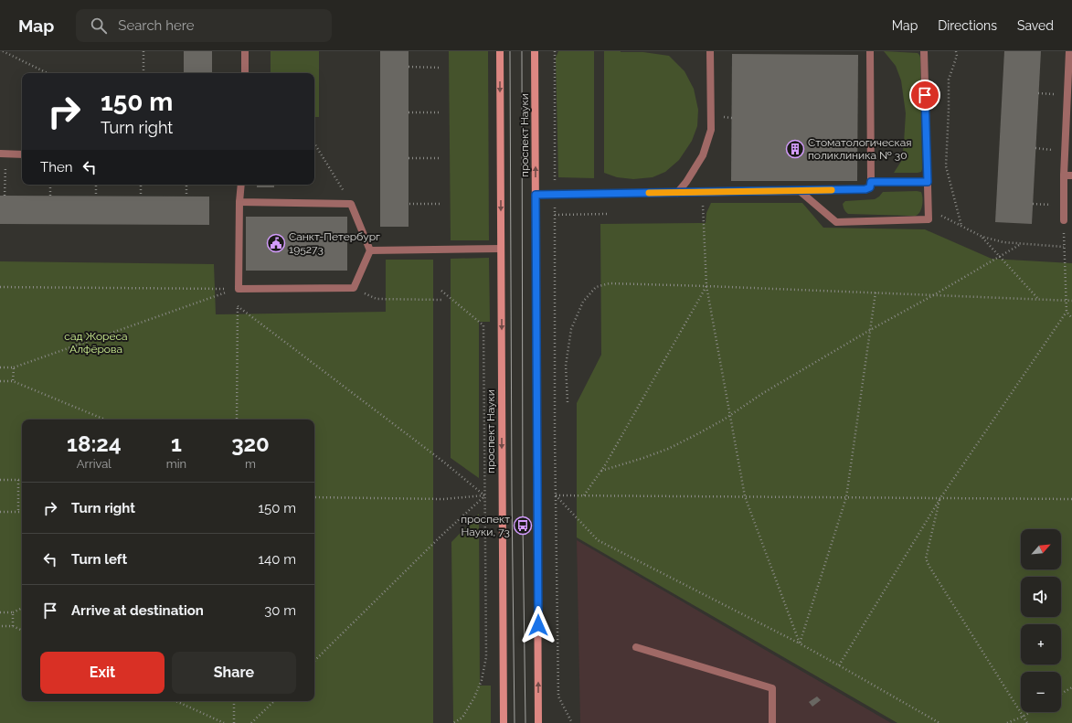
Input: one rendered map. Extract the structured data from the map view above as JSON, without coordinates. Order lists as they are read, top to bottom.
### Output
{
  "streets": {
    "main road": ["проспект Науки"]
  },
  "parks": ["сад Жореса Алфёрова"],
  "places": {
    "building": ["Стоматологическая поликлиника № 30"],
    "public building": ["Санкт-Петербург 195273"],
    "bus stop": ["проспект Науки, 73"]
  },
  "north": "top right",
  "page": {
    "header": "Map",
    "search": "Search here",
    "nav": ["Map", "Directions", "Saved"],
    "turn": ["150 m", "Turn right"],
    "then": "Then",
    "eta": [
      "18:24",
      "Arrival",
      "1",
      "min",
      "320",
      "m"
    ],
    "list": [
      {
        "name": "Turn right",
        "value": "150 m"
      },
      {
        "name": "Turn left",
        "value": "140 m"
      },
      {
        "name": "Arrive at destination",
        "value": "30 m"
      }
    ],
    "map_buttons": ["+", "−"],
    "buttons": ["Exit", "Share"]
  }
}
